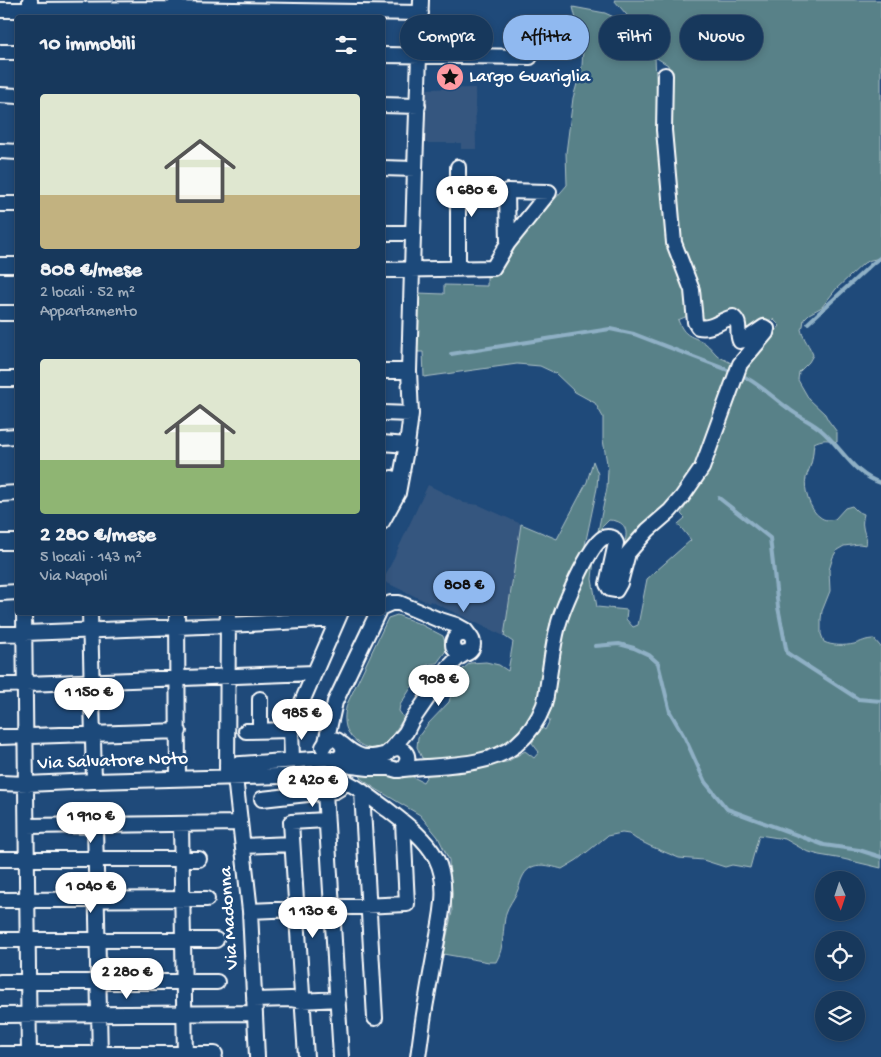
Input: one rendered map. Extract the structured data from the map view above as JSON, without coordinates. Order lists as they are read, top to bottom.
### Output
{
  "streets": {
    "street": ["Via Salvatore Noto", "Via Madonna"]
  },
  "crossings": [
    ["Via Salvatore Noto", "Via Madonna"]
  ],
  "places": {
    "place": ["Largo Guariglia"]
  },
  "north": "bottom",
  "page": {
    "chip": [
      "Compra",
      "Affitta",
      "Filtri",
      "Nuovo"
    ],
    "heading": "10 immobili",
    "list": [
      {
        "name": "808 €/mese",
        "note": "2 locali · 52 m² · Appartamento"
      },
      {
        "name": "2 280 €/mese",
        "note": "5 locali · 143 m² · Via Napoli"
      }
    ],
    "price": [
      "1 680 €",
      "808 €",
      "908 €",
      "1 150 €",
      "985 €",
      "2 420 €",
      "1 910 €",
      "1 040 €",
      "1 130 €",
      "2 280 €"
    ]
  }
}
